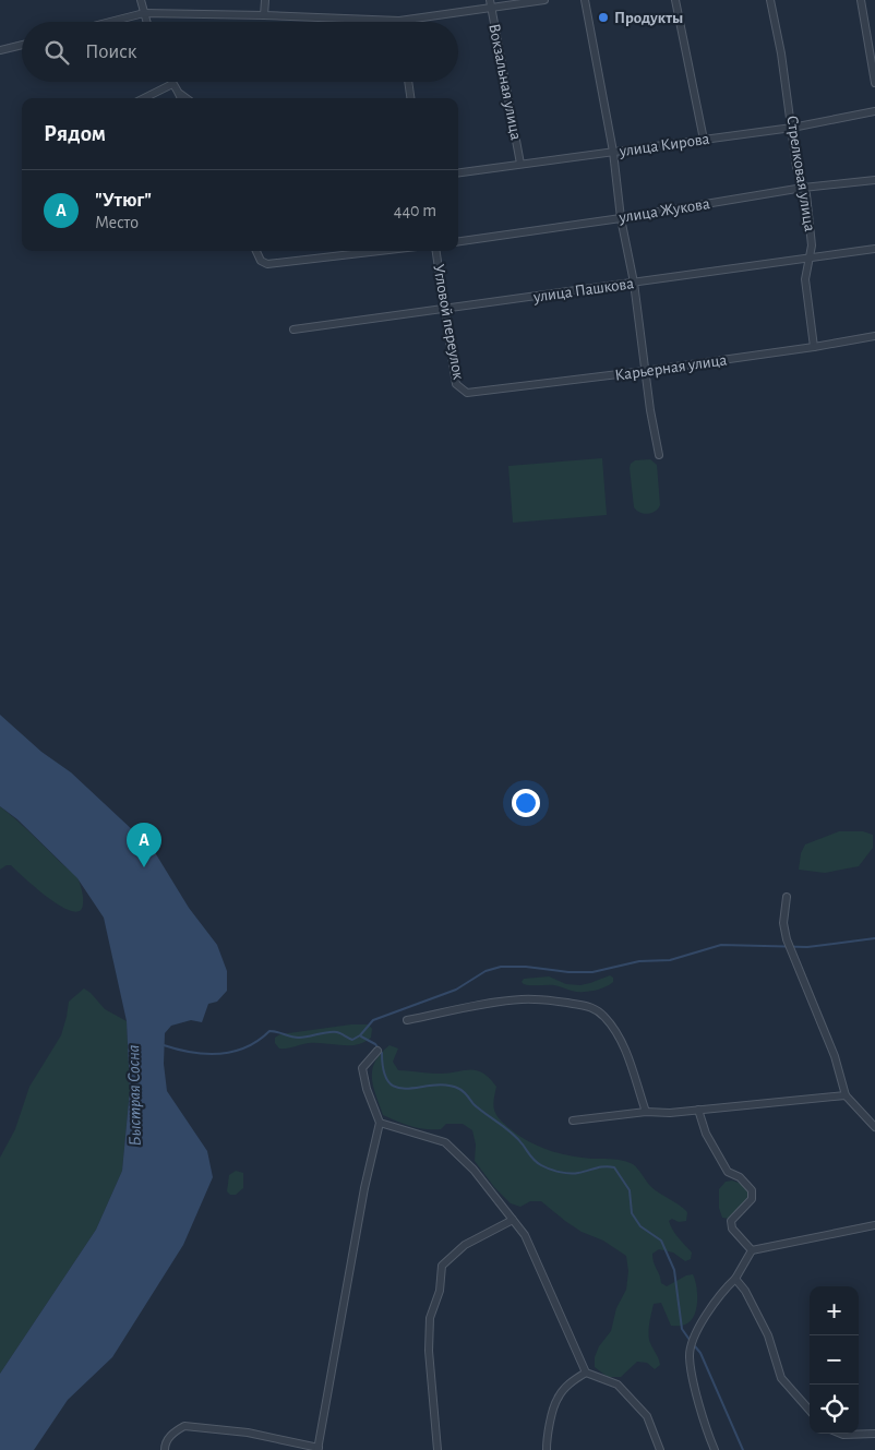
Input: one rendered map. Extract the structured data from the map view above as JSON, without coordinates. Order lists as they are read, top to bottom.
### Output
{
  "streets": {
    "street": [
      "Вокзальная улица",
      "улица Кирова",
      "Стрелковая улица",
      "улица Жукова",
      "улица Пашкова",
      "Угловой переулок",
      "Карьерная улица"
    ]
  },
  "crossings": [
    ["Вокзальная улица", "улица Кирова"],
    ["улица Кирова", "Стрелковая улица"],
    ["Стрелковая улица", "улица Жукова"],
    ["Стрелковая улица", "улица Пашкова"],
    ["Стрелковая улица", "Карьерная улица"],
    ["улица Пашкова", "Угловой переулок"],
    ["Угловой переулок", "Карьерная улица"]
  ],
  "water": ["Быстрая Сосна"],
  "places": ["Продукты"],
  "page": {
    "search": "Поиск",
    "heading": "Рядом",
    "list": [
      {
        "mark": "A",
        "name": "\"Утюг\"",
        "note": "Место",
        "value": "440 m"
      }
    ],
    "pins": "A",
    "map_buttons": ["+", "−"]
  }
}
